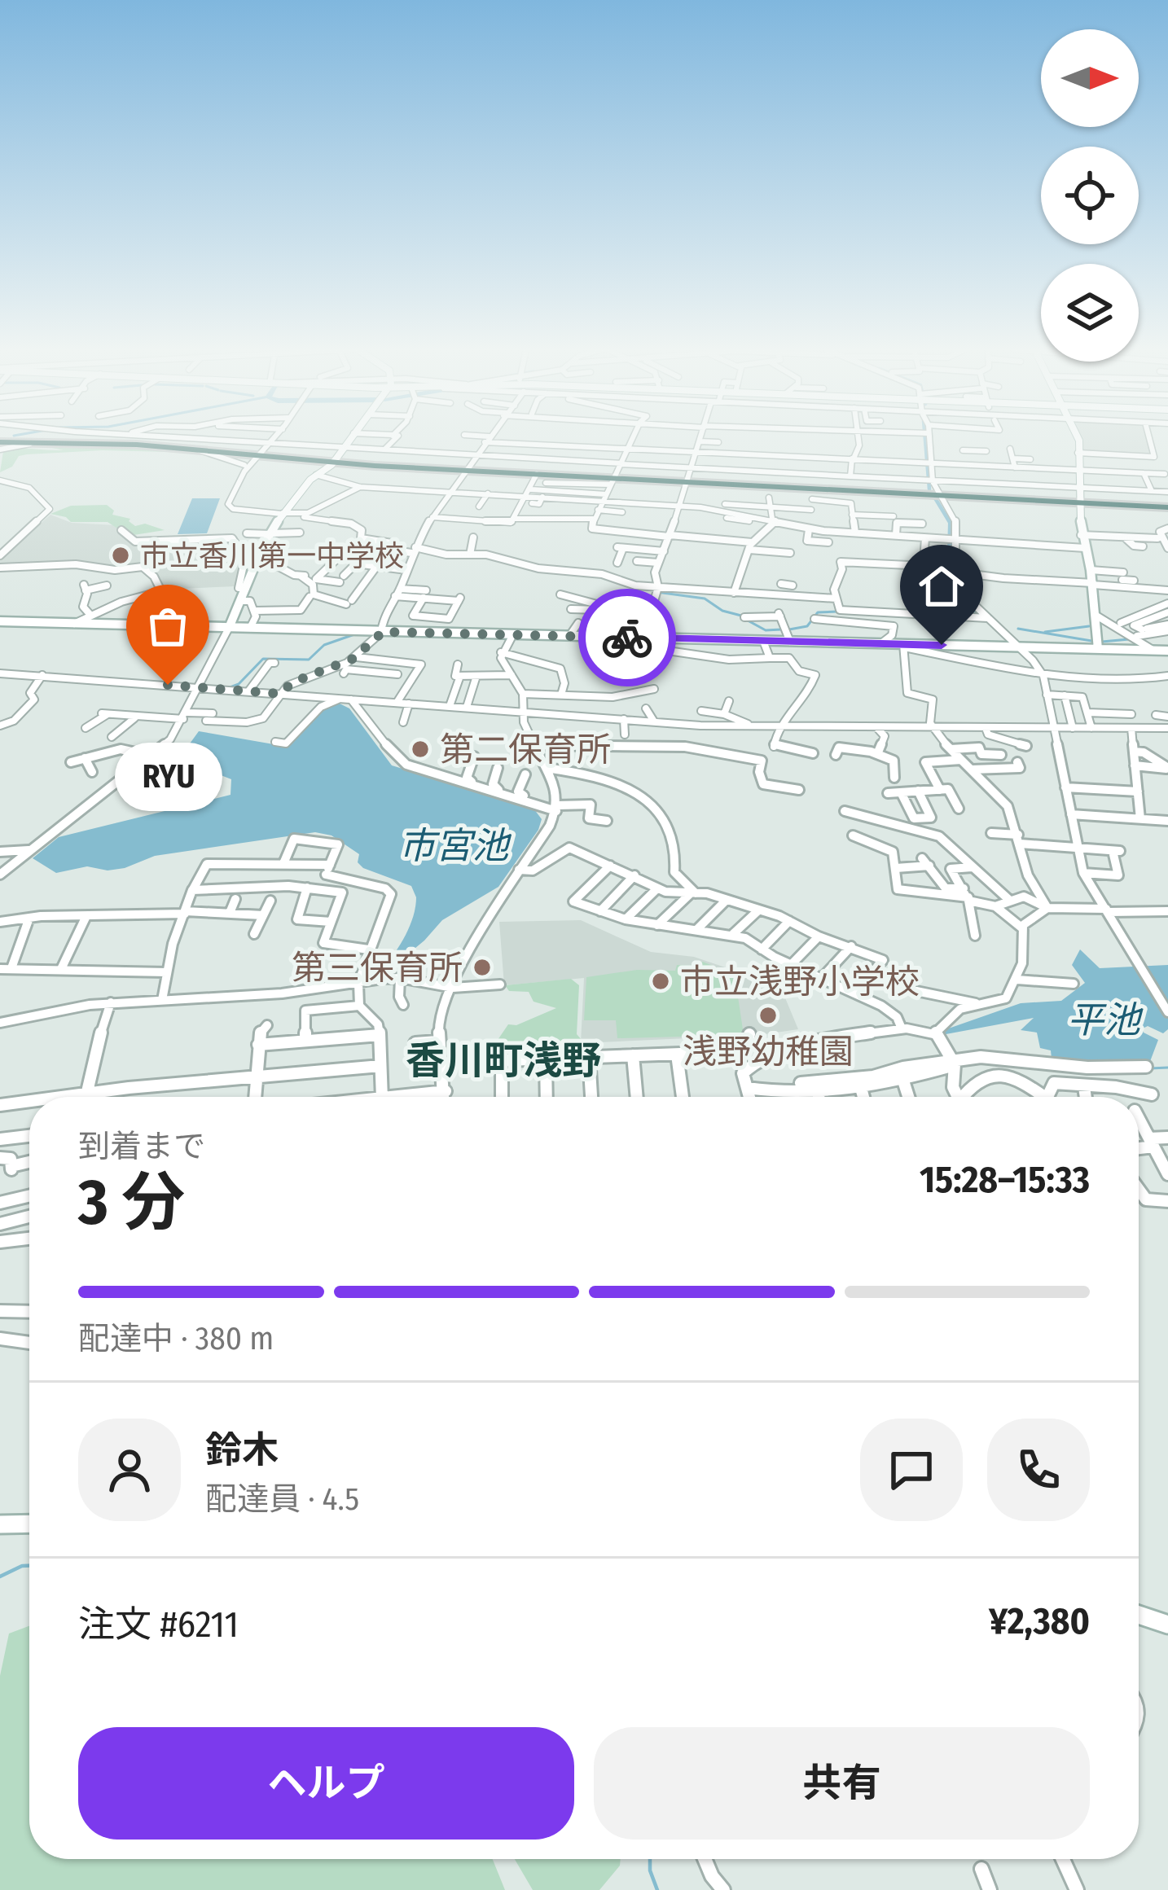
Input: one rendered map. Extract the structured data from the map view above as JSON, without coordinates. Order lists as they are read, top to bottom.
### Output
{
  "districts": ["香川町浅野"],
  "water": ["市宮池", "平池"],
  "places": [
    "市立香川第一中学校",
    "RYU",
    "第二保育所",
    "第三保育所",
    "市立浅野小学校",
    "浅野幼稚園"
  ],
  "north": "right",
  "page": {
    "bubble": "RYU",
    "heading": ["3 分", "到着まで", "15:28–15:33"],
    "panel": [
      "鈴木",
      "配達員 · 4.5",
      "注文 #6211",
      "¥2,380"
    ],
    "bar": "配達中 · 380 m",
    "buttons": ["ヘルプ", "共有"]
  }
}
